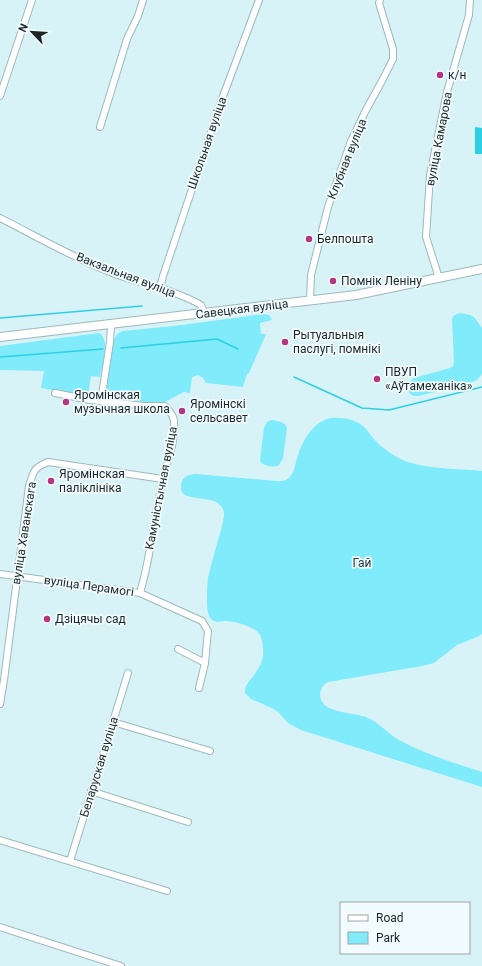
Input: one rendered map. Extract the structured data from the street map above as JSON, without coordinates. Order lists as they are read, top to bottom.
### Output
{
  "streets": {
    "main road": ["Савецкая вуліца"],
    "street": [
      "вуліца Камарова",
      "Школьная вуліца",
      "Клубная вуліца",
      "Вакзальная вуліца",
      "Камуністычная вуліца",
      "вуліца Хаванскага",
      "вуліца Перамогі",
      "Беларуская вуліца"
    ]
  },
  "crossings": [
    ["вуліца Камарова", "Савецкая вуліца"],
    ["Школьная вуліца", "Вакзальная вуліца"],
    ["Клубная вуліца", "Савецкая вуліца"],
    ["Вакзальная вуліца", "Савецкая вуліца"],
    ["Камуністычная вуліца", "вуліца Хаванскага"],
    ["Камуністычная вуліца", "вуліца Перамогі"],
    ["вуліца Хаванскага", "вуліца Перамогі"]
  ],
  "parks": ["Гай"],
  "places": [
    "к/н",
    "Белпошта",
    "Помнік Леніну",
    "Рытуальныя паслугі, помнікі",
    "ПВУП «Аўтамеханіка»",
    "Яромінская музычная школа",
    "Яромінскі сельсавет",
    "Яромінская паліклініка",
    "Дзіцячы сад"
  ],
  "legend": ["Road", "Park"],
  "north": "top left"
}
